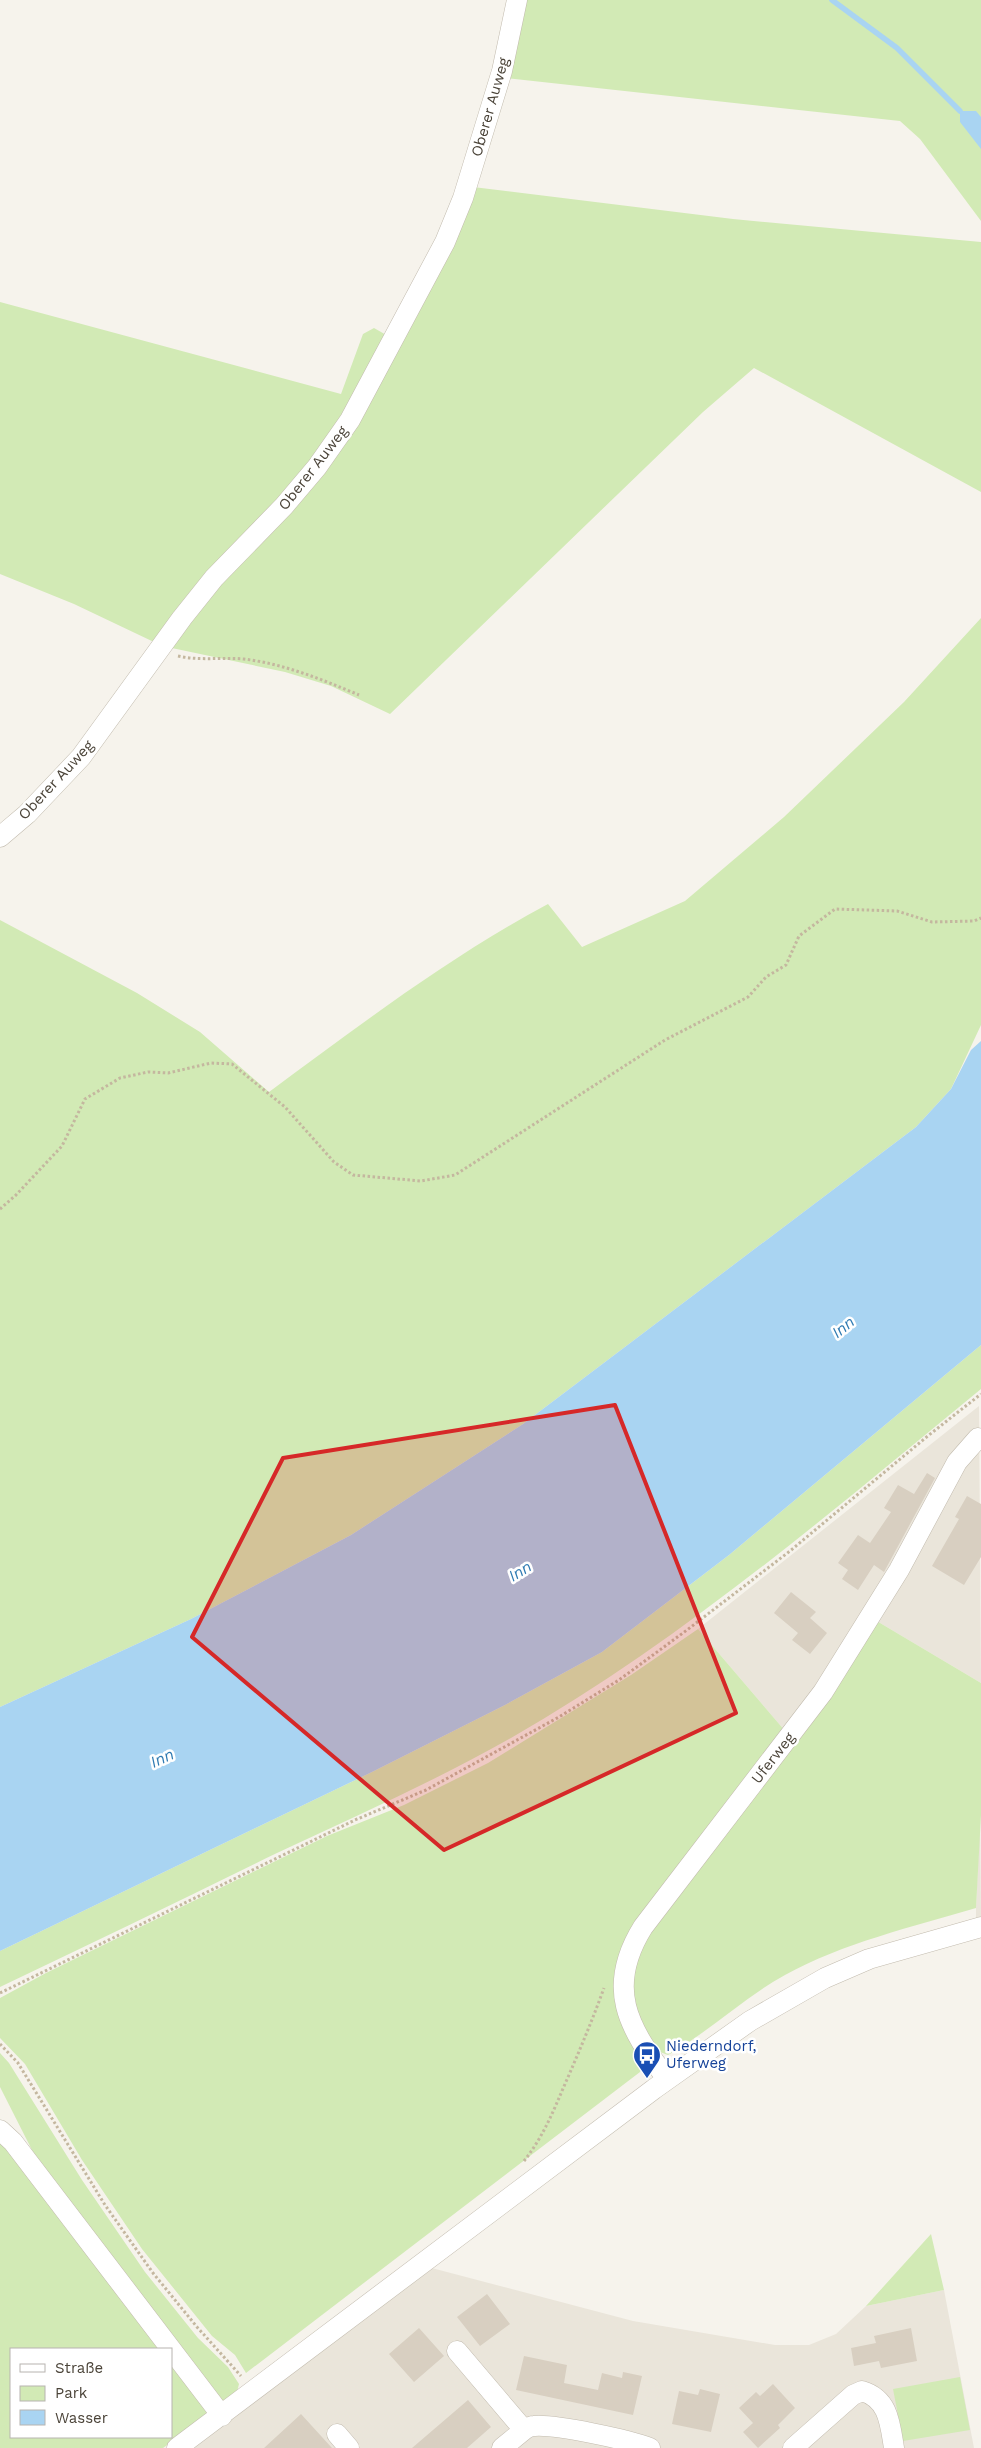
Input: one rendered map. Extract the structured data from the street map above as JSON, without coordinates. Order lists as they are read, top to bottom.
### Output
{
  "streets": {
    "street": ["Oberer Auweg", "Uferweg"]
  },
  "water": ["Inn"],
  "places": {
    "bus stop": ["Niederndorf, Uferweg"]
  },
  "legend": ["Straße", "Park", "Wasser"]
}
